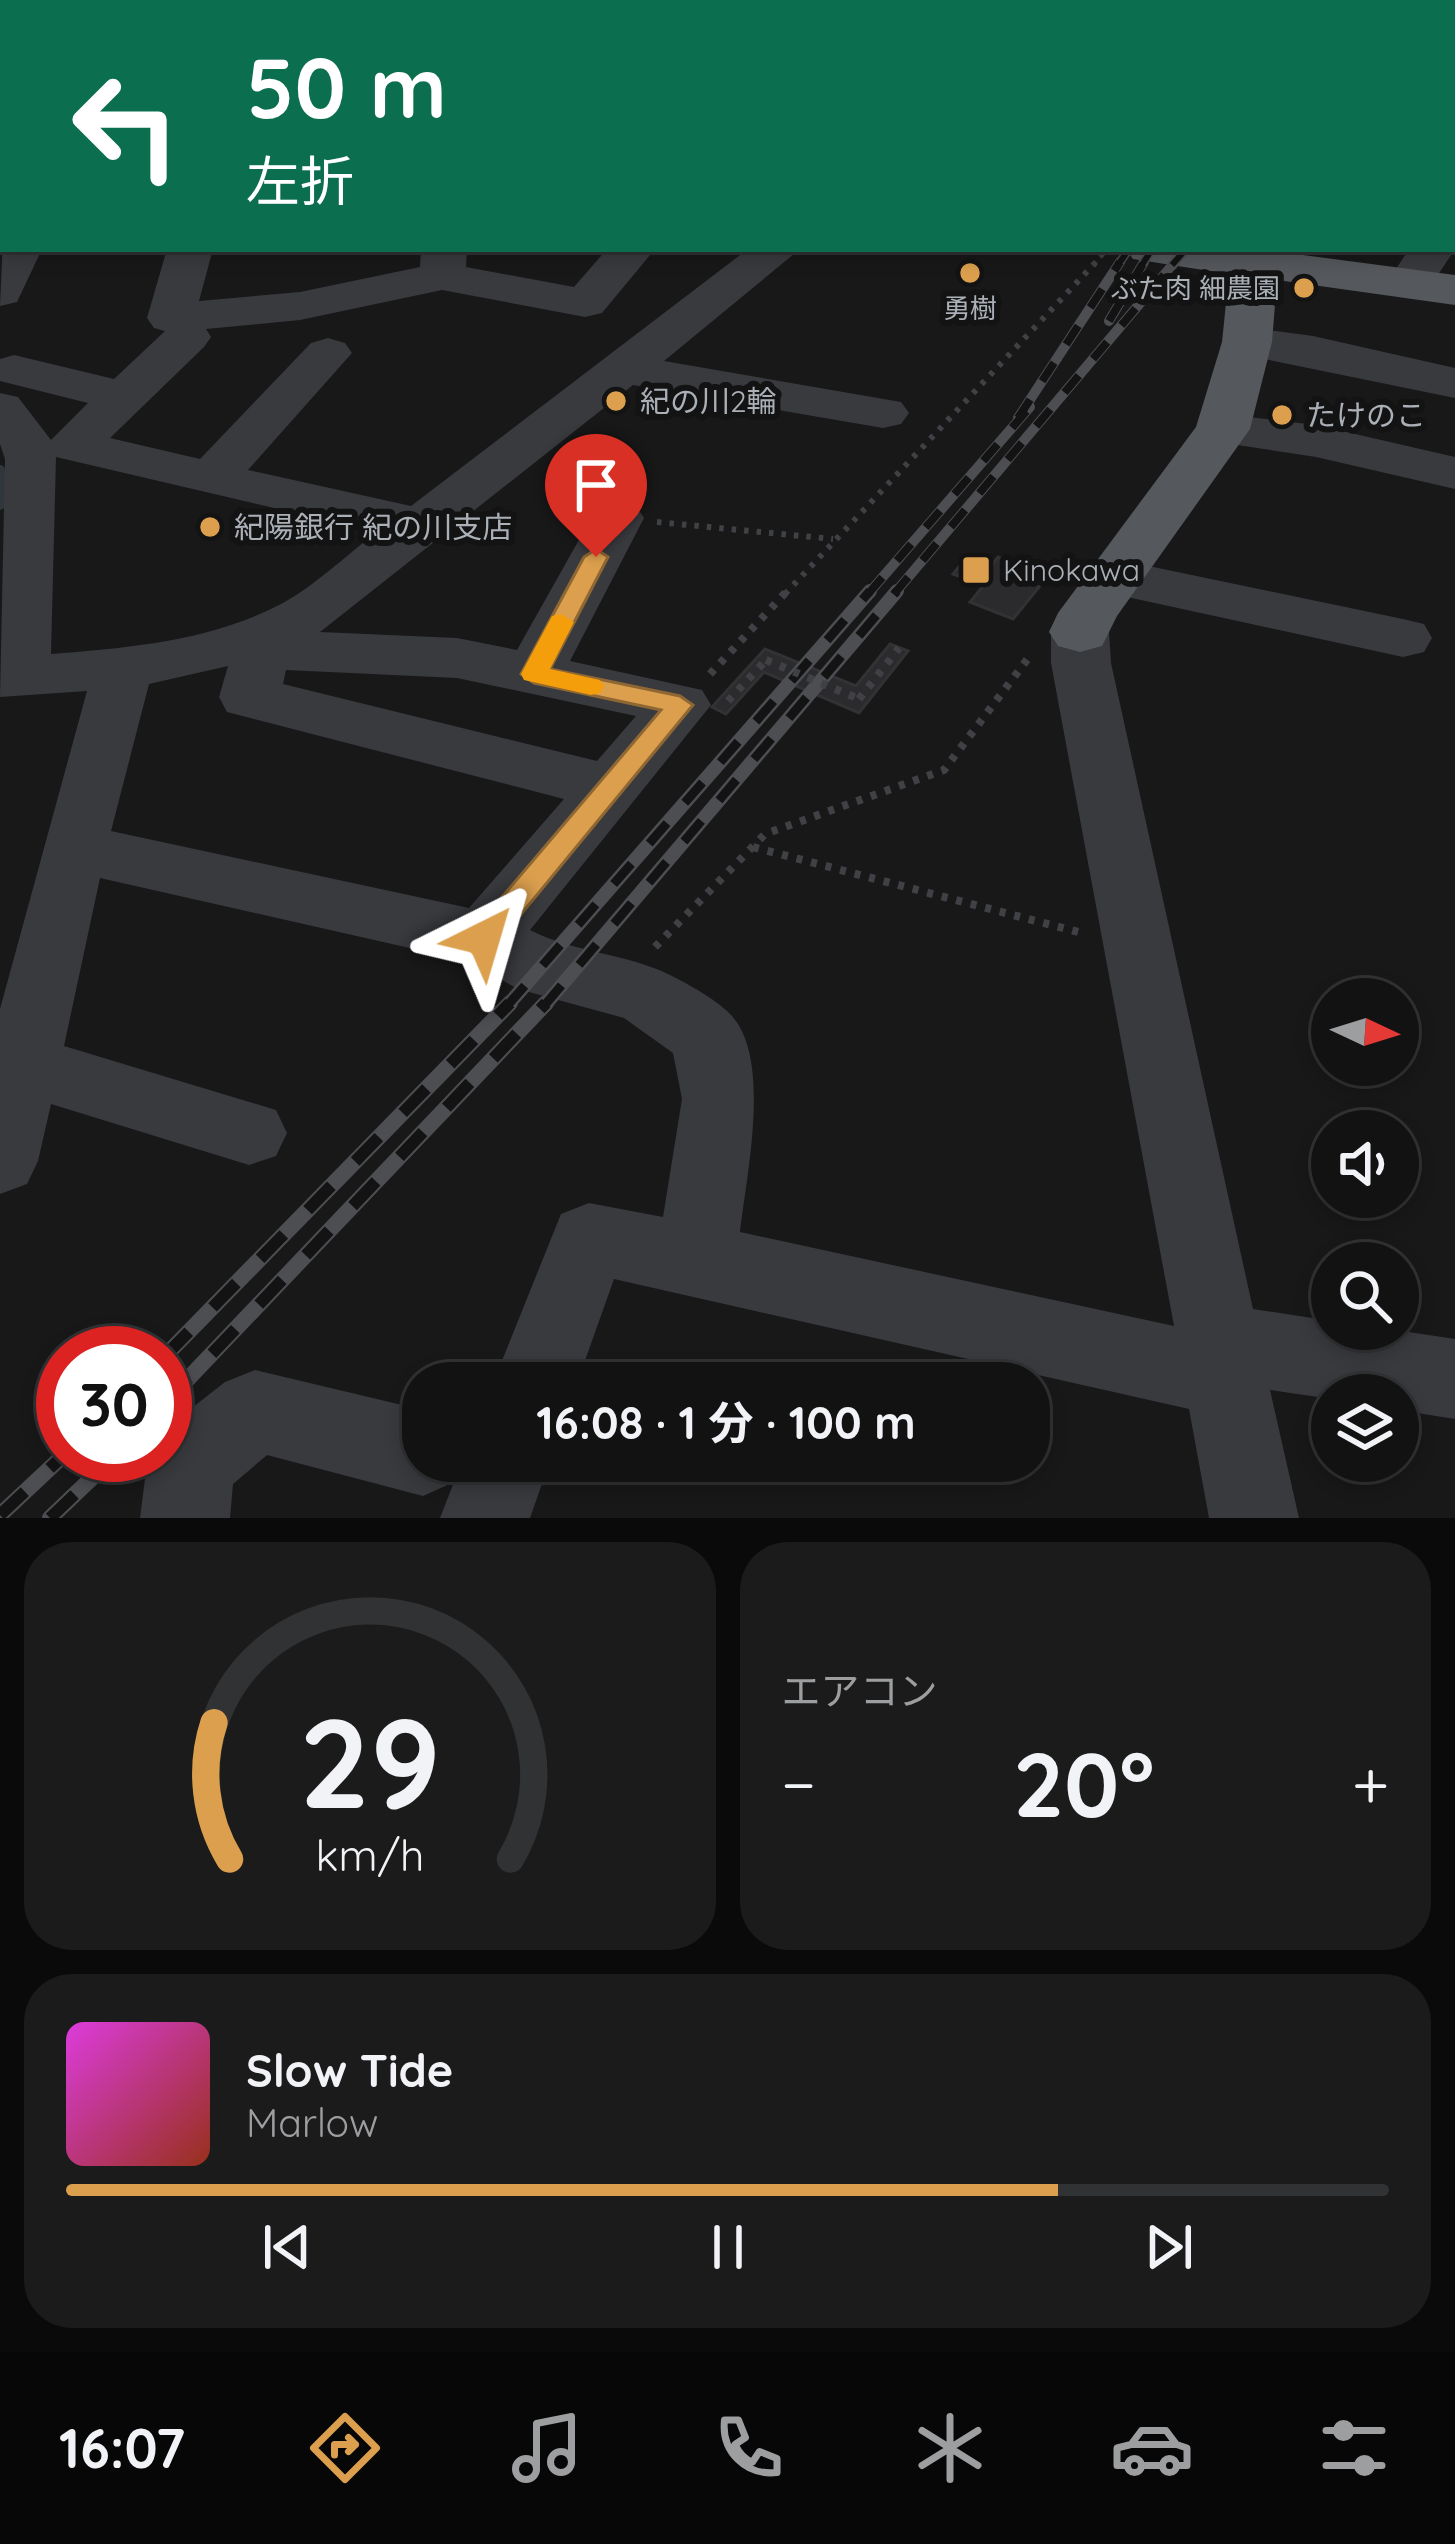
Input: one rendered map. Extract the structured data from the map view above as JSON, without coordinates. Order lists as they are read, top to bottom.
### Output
{
  "places": {
    "other": [
      "勇樹",
      "ぶた肉 細農園",
      "紀の川2輪",
      "たけのこ",
      "紀陽銀行 紀の川支店"
    ],
    "transit": ["Kinokawa"]
  },
  "north": "right",
  "page": {
    "turn": ["50 m", "左折"],
    "limit": "30",
    "trip": "16:08 · 1 分 · 100 m",
    "tile": "エアコン",
    "heat": ["−", "20°", "+"],
    "song": ["Slow Tide", "Marlow"],
    "tabs": "16:07",
    "gauge": ["29", "km/h"]
  }
}
